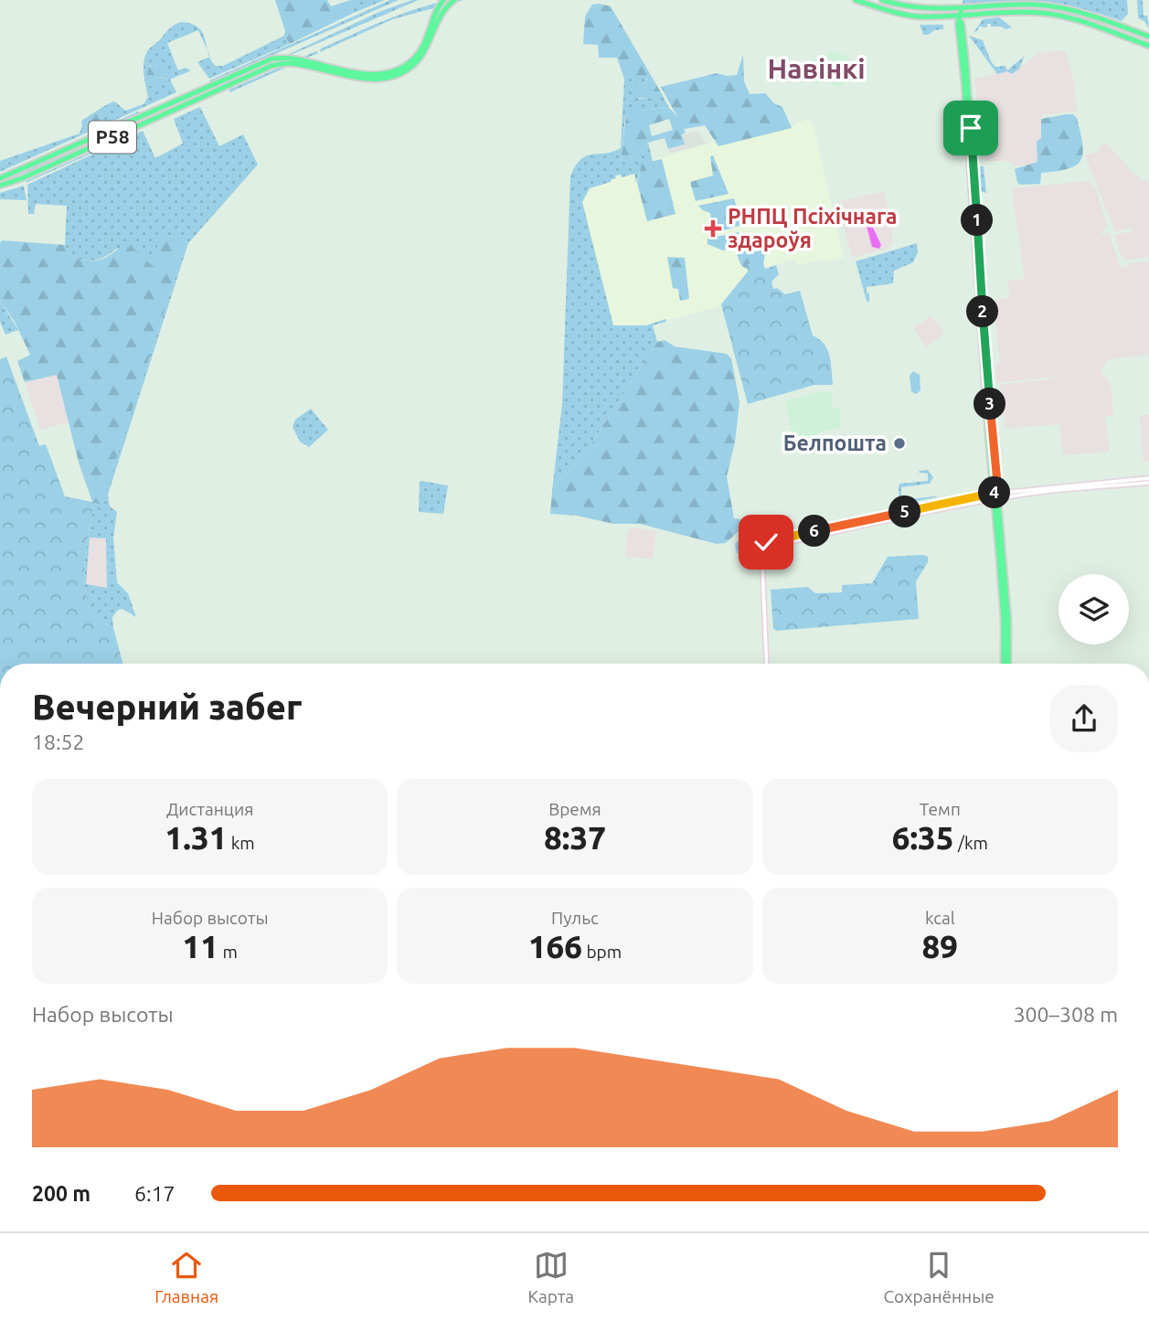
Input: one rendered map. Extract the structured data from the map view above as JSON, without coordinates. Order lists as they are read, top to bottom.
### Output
{
  "streets": {
    "main road": ["Р58"]
  },
  "districts": ["Навінкі"],
  "places": {
    "health": ["РНПЦ Псіхічнага здароўя"],
    "other": ["Белпошта"]
  },
  "page": {
    "pins": [
      "1",
      "2",
      "3",
      "4",
      "5",
      "6"
    ],
    "heading": ["Вечерний забег", "18:52"],
    "stats": [
      ["Дистанция", "1.31 km"],
      ["Время", "8:37"],
      ["Темп", "6:35 /km"],
      ["Набор высоты", "11 m"],
      ["Пульс", "166 bpm"],
      ["kcal", "89"]
    ],
    "chart": ["Набор высоты", "300–308 m"],
    "list": [
      {
        "name": "200 m",
        "note": "6:17"
      }
    ],
    "tabs": ["Главная", "Карта", "Сохранённые"]
  }
}
